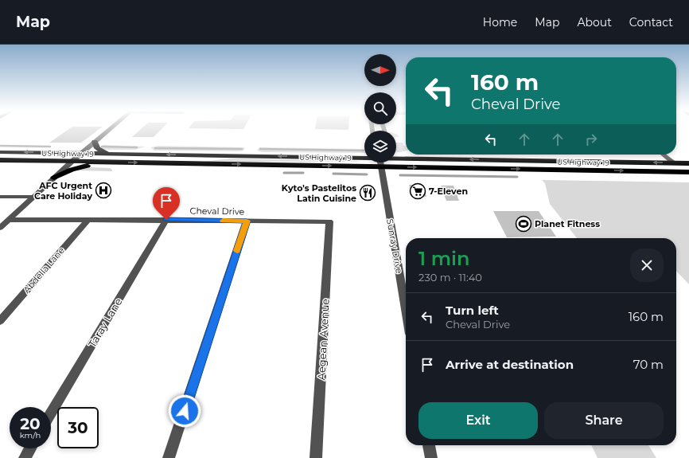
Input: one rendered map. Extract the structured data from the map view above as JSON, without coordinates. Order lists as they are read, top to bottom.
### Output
{
  "streets": {
    "highway": ["US Highway 19"],
    "street": [
      "Cheval Drive",
      "Sunray Drive",
      "Abdella Lane",
      "Taray Lane",
      "Aegean Avenue"
    ]
  },
  "crossings": [
    ["US Highway 19", "Sunray Drive"],
    ["Cheval Drive", "Abdella Lane"],
    ["Cheval Drive", "Taray Lane"],
    ["Cheval Drive", "Aegean Avenue"]
  ],
  "places": {
    "hospital": ["AFC Urgent Care Holiday"],
    "supermarket": ["7-Eleven"],
    "restaurant": ["Kyto's Pastelitos Latin Cuisine"],
    "sports": ["Planet Fitness"]
  },
  "north": "right",
  "page": {
    "header": "Map",
    "nav": [
      "Home",
      "Map",
      "About",
      "Contact"
    ],
    "turn": ["160 m", "Cheval Drive"],
    "heading": ["1 min", "230 m · 11:40"],
    "list": [
      {
        "name": "Turn left",
        "note": "Cheval Drive",
        "value": "160 m"
      },
      {
        "name": "Arrive at destination",
        "value": "70 m"
      }
    ],
    "buttons": ["Exit", "Share"],
    "speed": "20 km/h",
    "limit": "30"
  }
}
